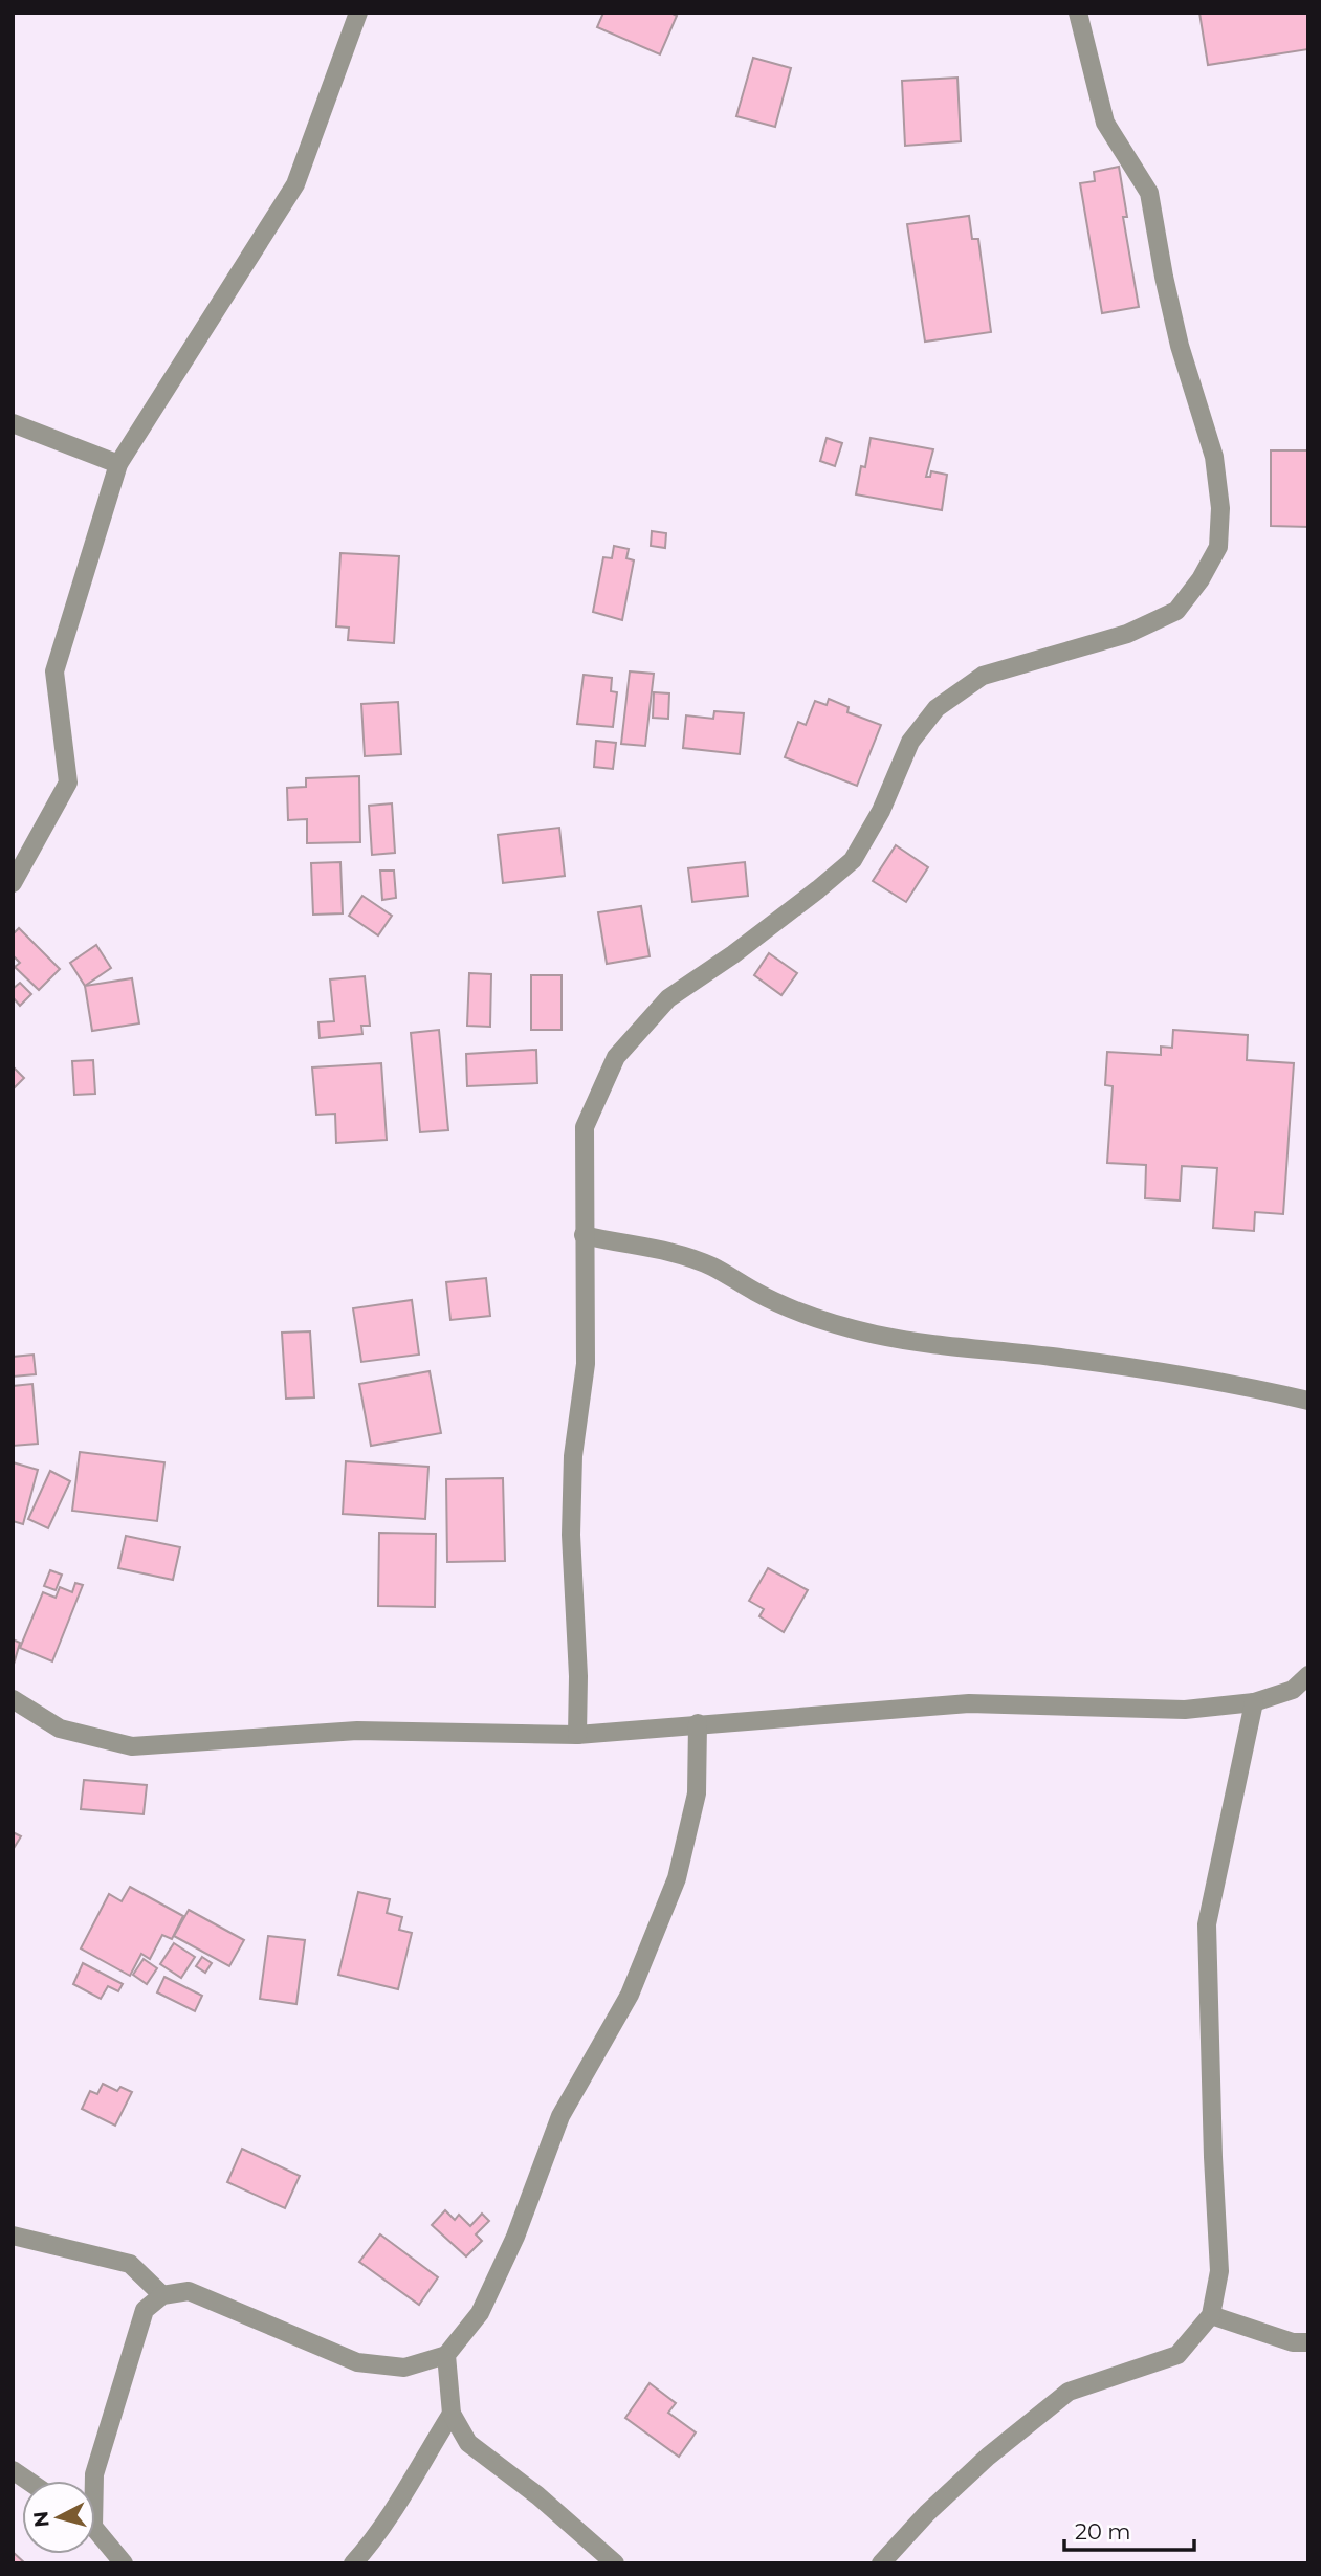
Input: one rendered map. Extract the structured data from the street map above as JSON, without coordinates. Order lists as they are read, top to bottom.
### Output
{
  "scale_bar": "20 m",
  "north": "left"
}
